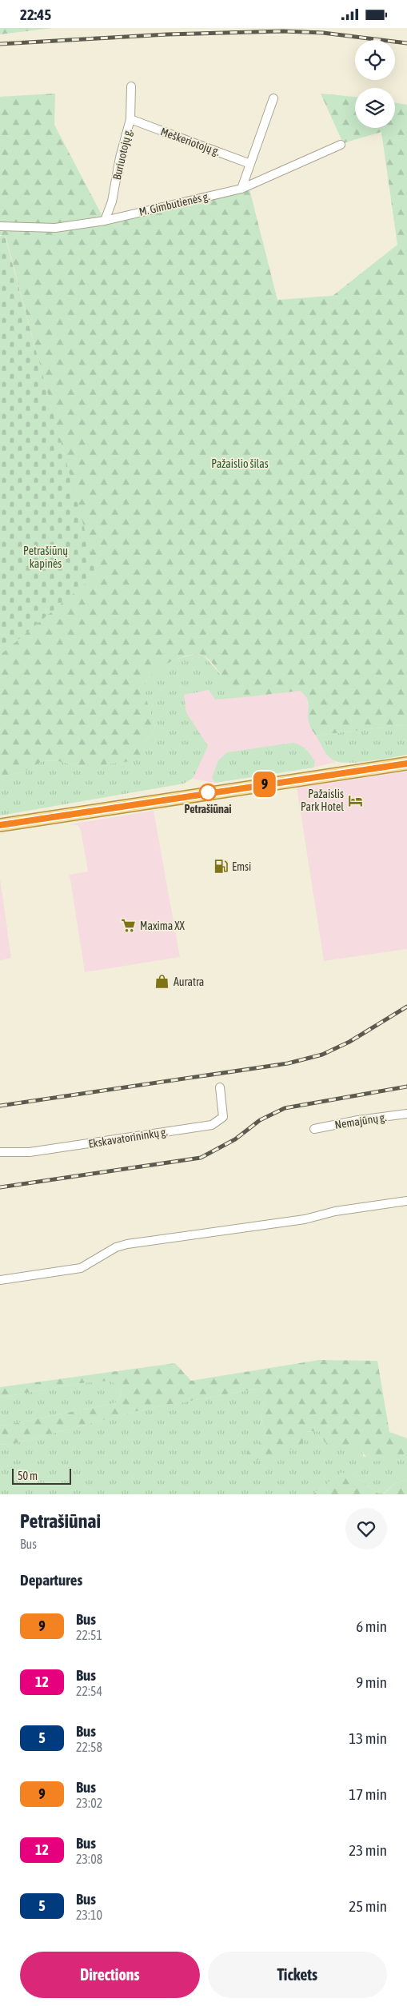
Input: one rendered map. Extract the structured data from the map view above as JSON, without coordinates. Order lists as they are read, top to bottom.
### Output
{
  "streets": {
    "street": [
      "Meškeriotojų g.",
      "Buriuotojų g.",
      "M. Gimbutienės g.",
      "Nemajūnų g.",
      "Ekskavatorininkų g."
    ]
  },
  "crossings": [
    ["Meškeriotojų g.", "Buriuotojų g."],
    ["Buriuotojų g.", "M. Gimbutienės g."]
  ],
  "parks": ["Pažaislio šilas", "Petrašiūnų kapinės"],
  "places": {
    "other": ["Petrašiūnai"],
    "hotel": ["Pažaislis Park Hotel"],
    "fuel station": ["Emsi"],
    "supermarket": ["Maxima XX"],
    "shop": ["Auratra"]
  },
  "lines": ["bus line 9"],
  "scale_bar": "50 m",
  "page": {
    "status": "22:45",
    "on_map": "9",
    "scale": "50 m",
    "heading": [
      ["Petrašiūnai", "Bus"],
      "Departures"
    ],
    "list": [
      {
        "mark": "9",
        "name": "Bus",
        "note": "22:51",
        "value": "6 min"
      },
      {
        "mark": "12",
        "name": "Bus",
        "note": "22:54",
        "value": "9 min"
      },
      {
        "mark": "5",
        "name": "Bus",
        "note": "22:58",
        "value": "13 min"
      },
      {
        "mark": "9",
        "name": "Bus",
        "note": "23:02",
        "value": "17 min"
      },
      {
        "mark": "12",
        "name": "Bus",
        "note": "23:08",
        "value": "23 min"
      },
      {
        "mark": "5",
        "name": "Bus",
        "note": "23:10",
        "value": "25 min"
      }
    ],
    "buttons": ["Directions", "Tickets"]
  }
}
